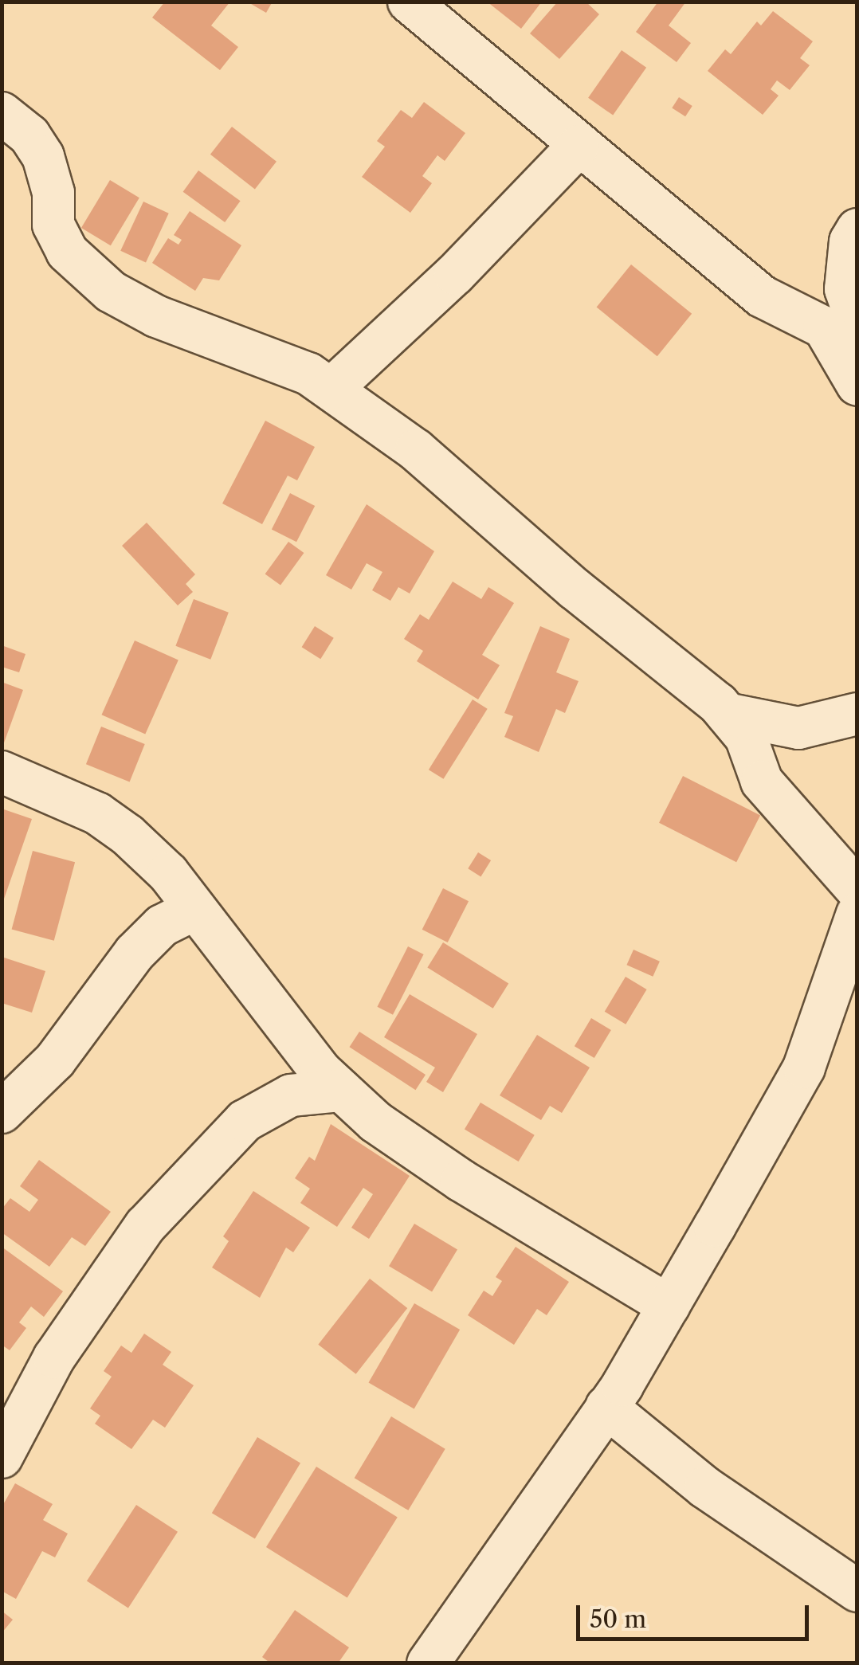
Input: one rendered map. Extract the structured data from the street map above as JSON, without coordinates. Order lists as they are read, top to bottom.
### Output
{
  "scale_bar": "50 m"
}
